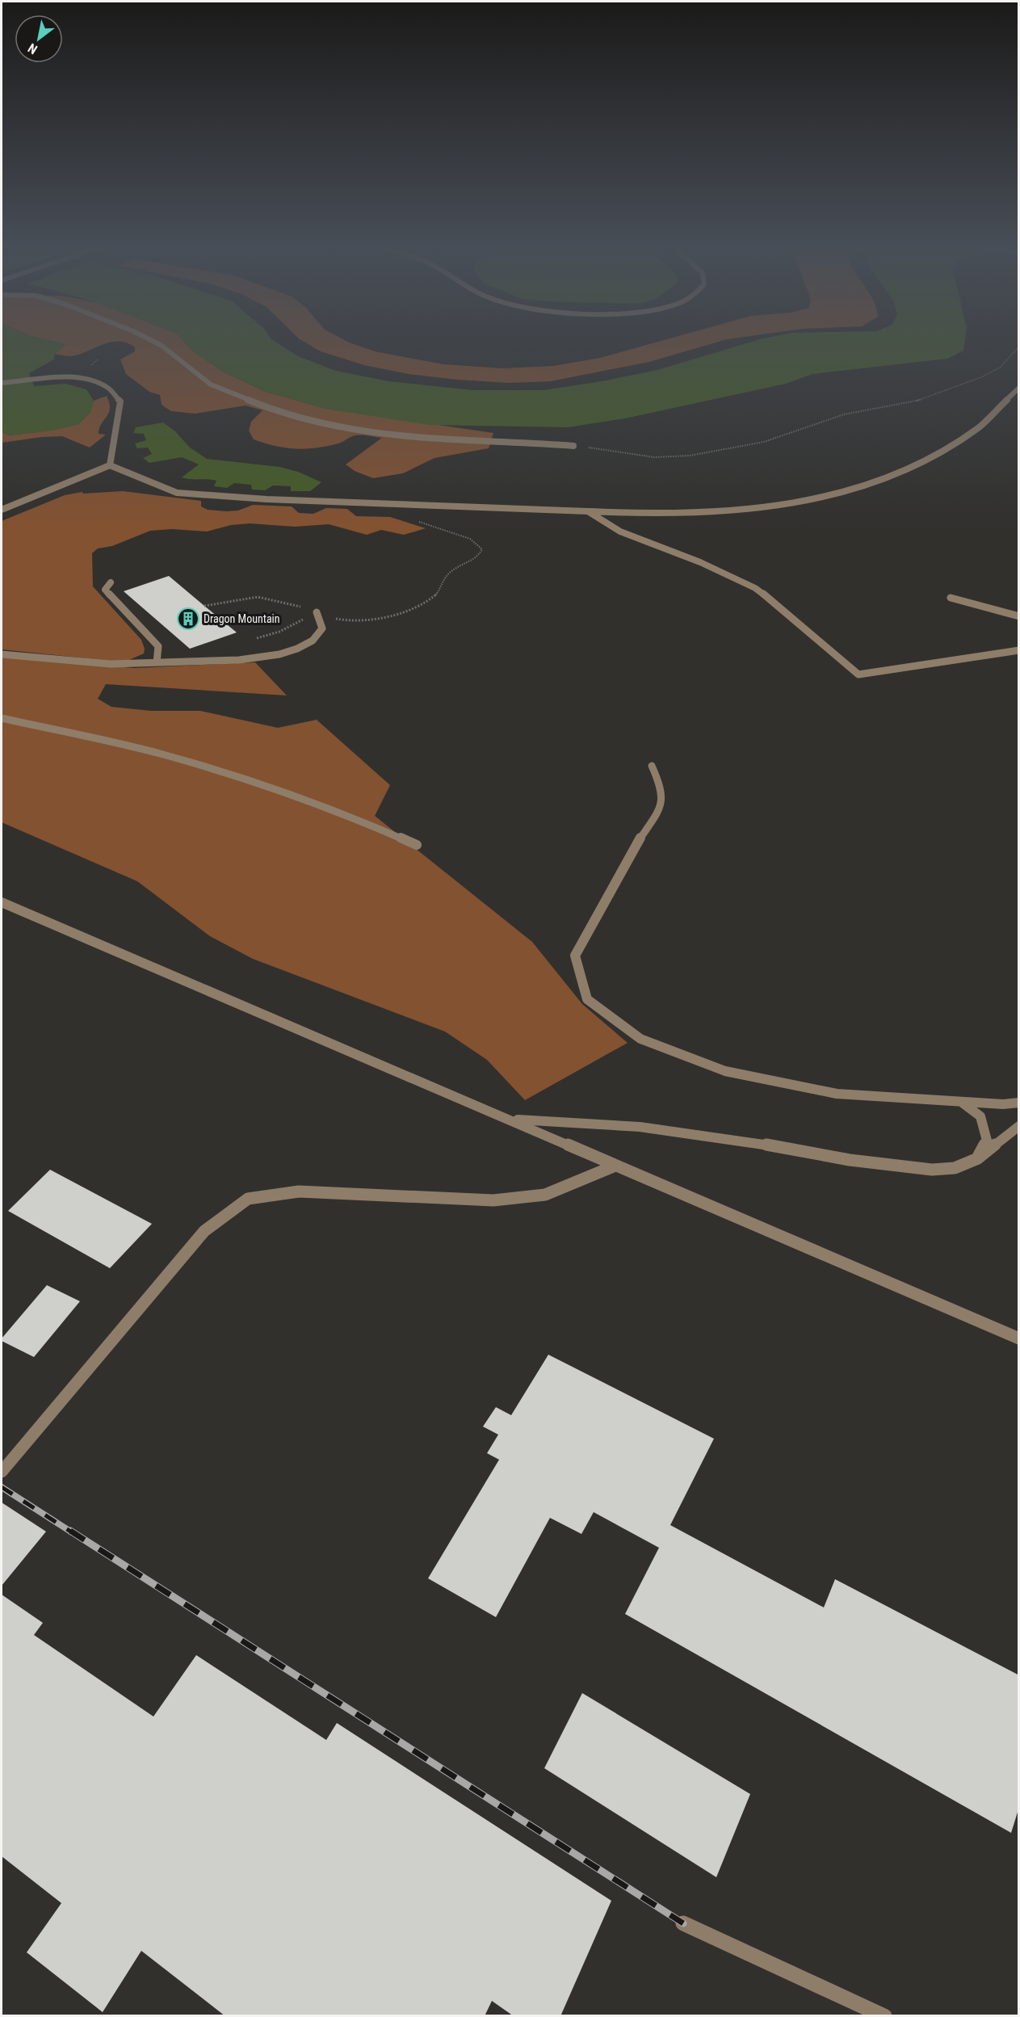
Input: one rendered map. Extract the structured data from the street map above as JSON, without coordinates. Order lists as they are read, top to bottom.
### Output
{
  "places": {
    "building": ["Dragon Mountain"]
  },
  "north": "bottom left"
}
